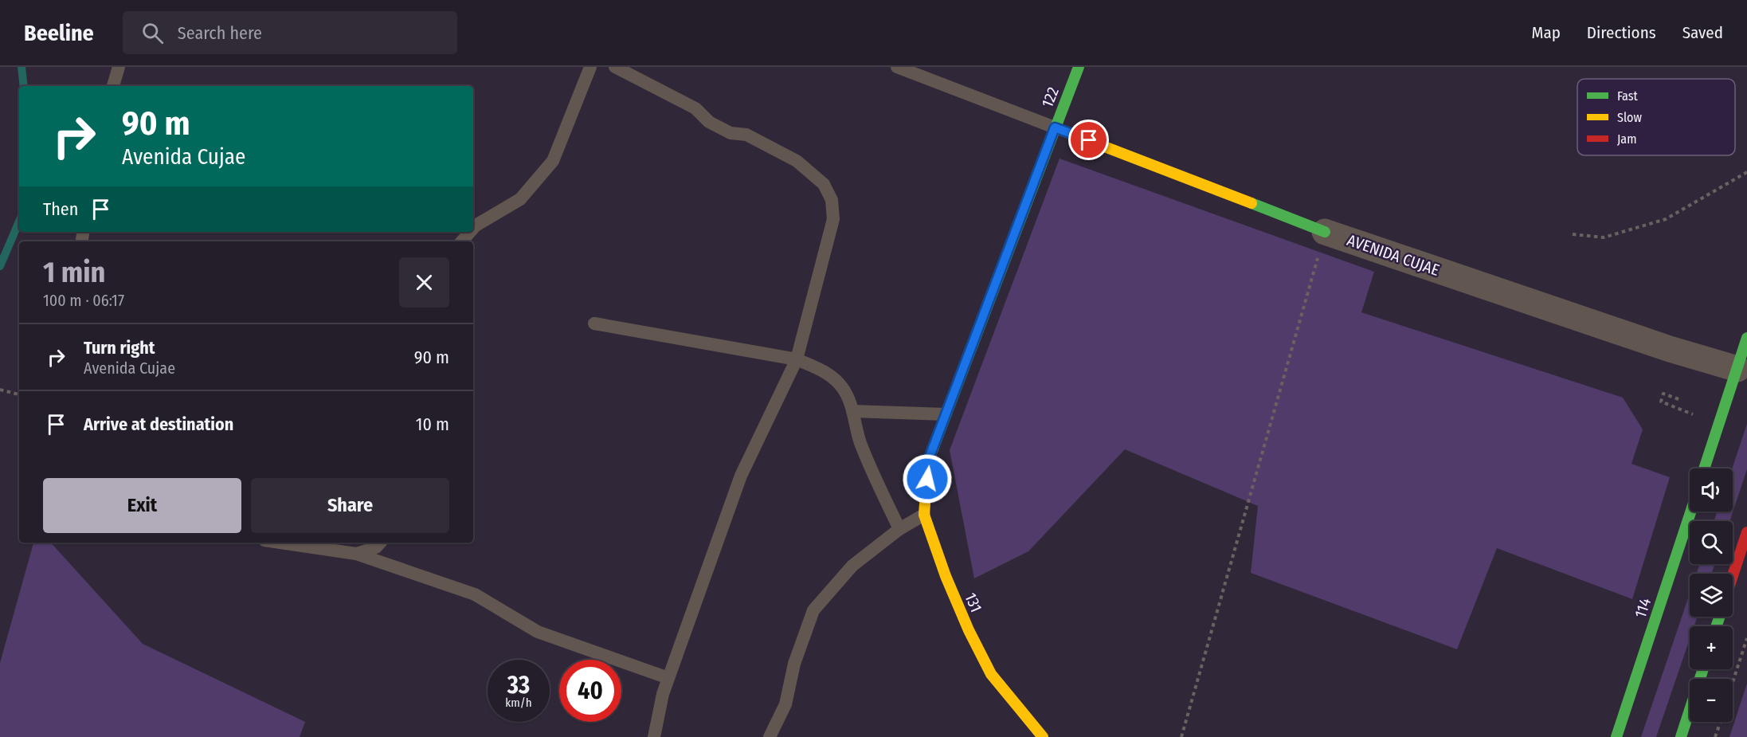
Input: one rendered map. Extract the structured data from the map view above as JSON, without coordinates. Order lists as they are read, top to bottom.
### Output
{
  "streets": {
    "main road": [
      "122",
      "AVENIDA CUJAE",
      "131",
      "114"
    ]
  },
  "crossings": [
    ["122", "AVENIDA CUJAE"],
    ["122", "131"]
  ],
  "legend": ["Fast", "Slow", "Jam"],
  "page": {
    "header": "Beeline",
    "search": "Search here",
    "nav": ["Map", "Directions", "Saved"],
    "turn": ["90 m", "Avenida Cujae"],
    "then": "Then",
    "heading": ["1 min", "100 m · 06:17"],
    "list": [
      {
        "name": "Turn right",
        "note": "Avenida Cujae",
        "value": "90 m"
      },
      {
        "name": "Arrive at destination",
        "value": "10 m"
      }
    ],
    "map_buttons": ["+", "−"],
    "buttons": ["Exit", "Share"],
    "speed": "33 km/h",
    "limit": "40"
  }
}
